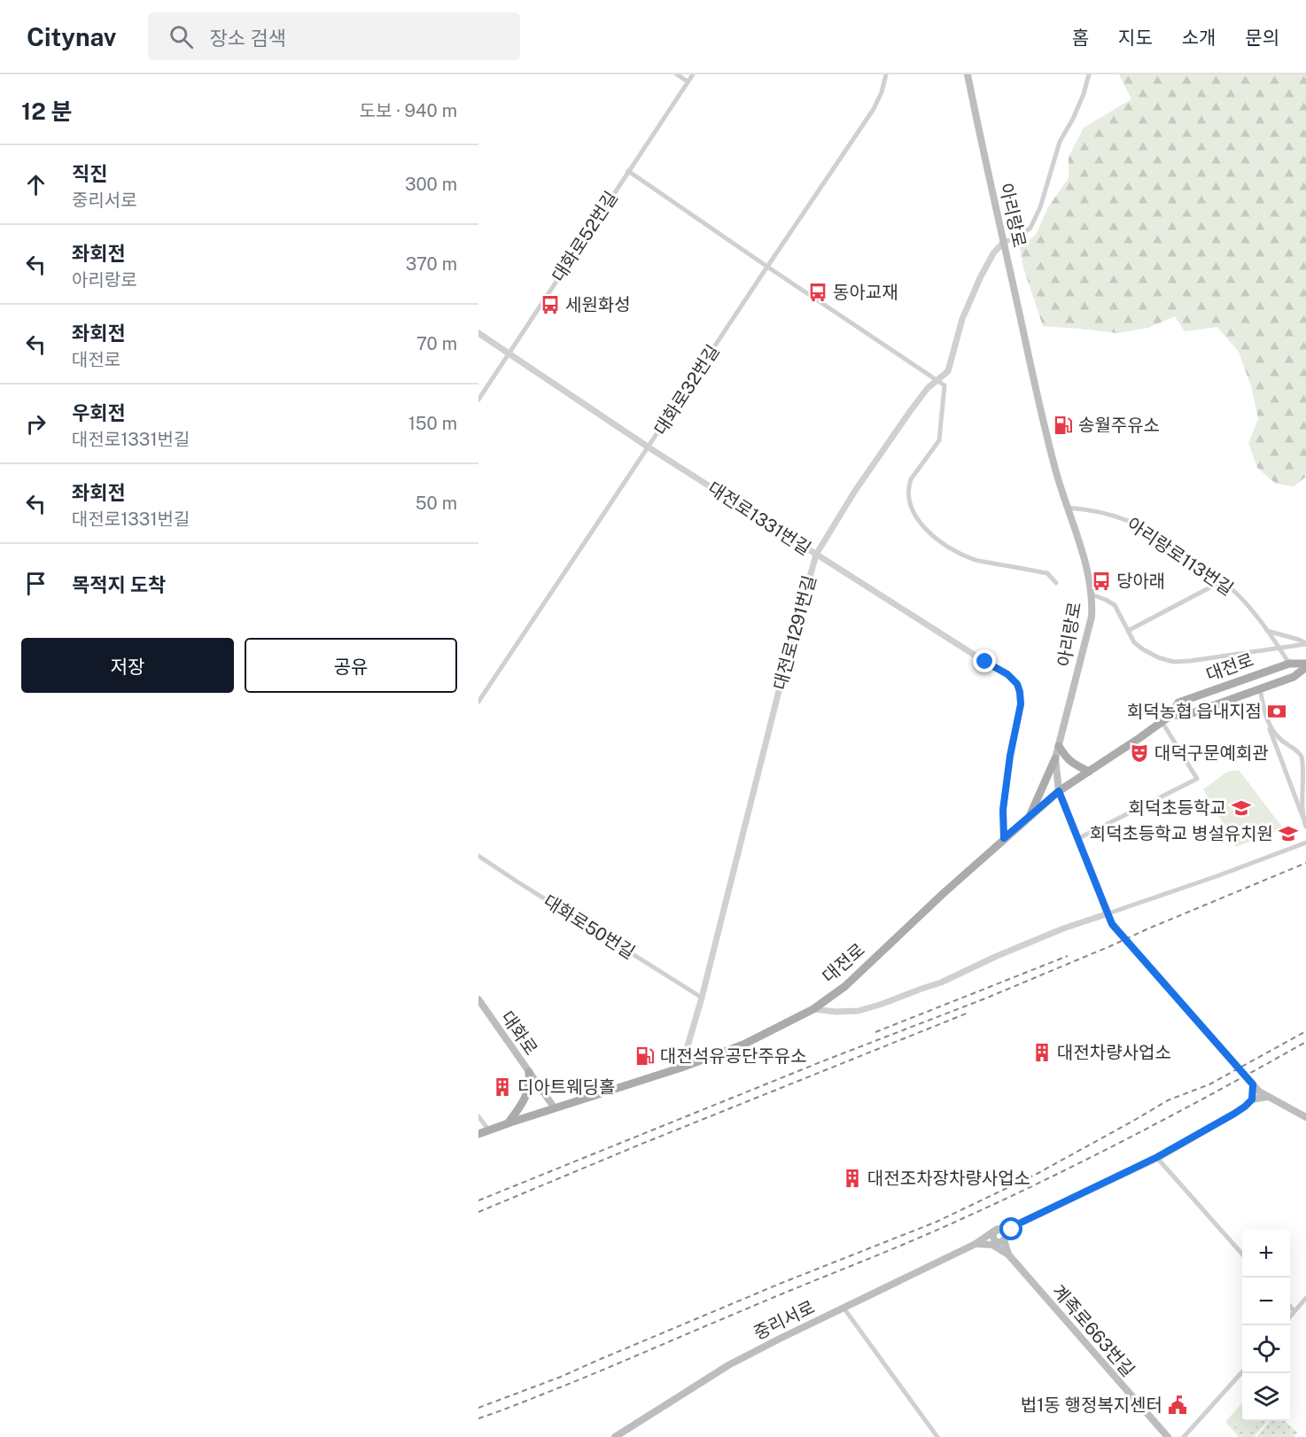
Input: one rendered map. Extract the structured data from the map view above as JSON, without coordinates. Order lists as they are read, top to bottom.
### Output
{
  "streets": {
    "main road": [
      "아리랑로",
      "대전로",
      "대화로",
      "중리서로",
      "계족로663번길"
    ],
    "street": [
      "대화로52번길",
      "대화로32번길",
      "대전로1331번길",
      "아리랑로113번길",
      "대전로1291번길",
      "대화로50번길"
    ]
  },
  "crossings": [
    ["아리랑로", "아리랑로113번길"],
    ["아리랑로", "대전로1291번길"],
    ["아리랑로", "대전로"],
    ["대화로52번길", "대전로1331번길"],
    ["대화로32번길", "대전로1331번길"],
    ["대전로1331번길", "대전로1291번길"],
    ["대전로1331번길", "대전로"],
    ["아리랑로113번길", "대전로"],
    ["대전로1291번길", "대전로"],
    ["대전로1291번길", "대화로50번길"],
    ["대전로", "대화로"]
  ],
  "places": {
    "bus stop": ["동아교재", "세원화성", "당아래"],
    "fuel station": ["송월주유소", "대전석유공단주유소"],
    "bank": ["회덕농협 읍내지점"],
    "theatre": ["대덕구문예회관"],
    "school or university": ["회덕초등학교", "회덕초등학교 병설유치원"],
    "building": ["대전차량사업소", "디아트웨딩홀", "대전조차장차량사업소"],
    "public building": ["법1동 행정복지센터"]
  },
  "page": {
    "header": "Citynav",
    "search": "장소 검색",
    "nav": [
      "홈",
      "지도",
      "소개",
      "문의"
    ],
    "heading": ["12 분", "도보 · 940 m"],
    "list": [
      ["직진", "중리서로", "300 m"],
      ["좌회전", "아리랑로", "370 m"],
      ["좌회전", "대전로", "70 m"],
      ["우회전", "대전로1331번길", "150 m"],
      ["좌회전", "대전로1331번길", "50 m"],
      "목적지 도착"
    ],
    "buttons": ["저장", "공유"],
    "map_buttons": ["+", "−"]
  }
}
